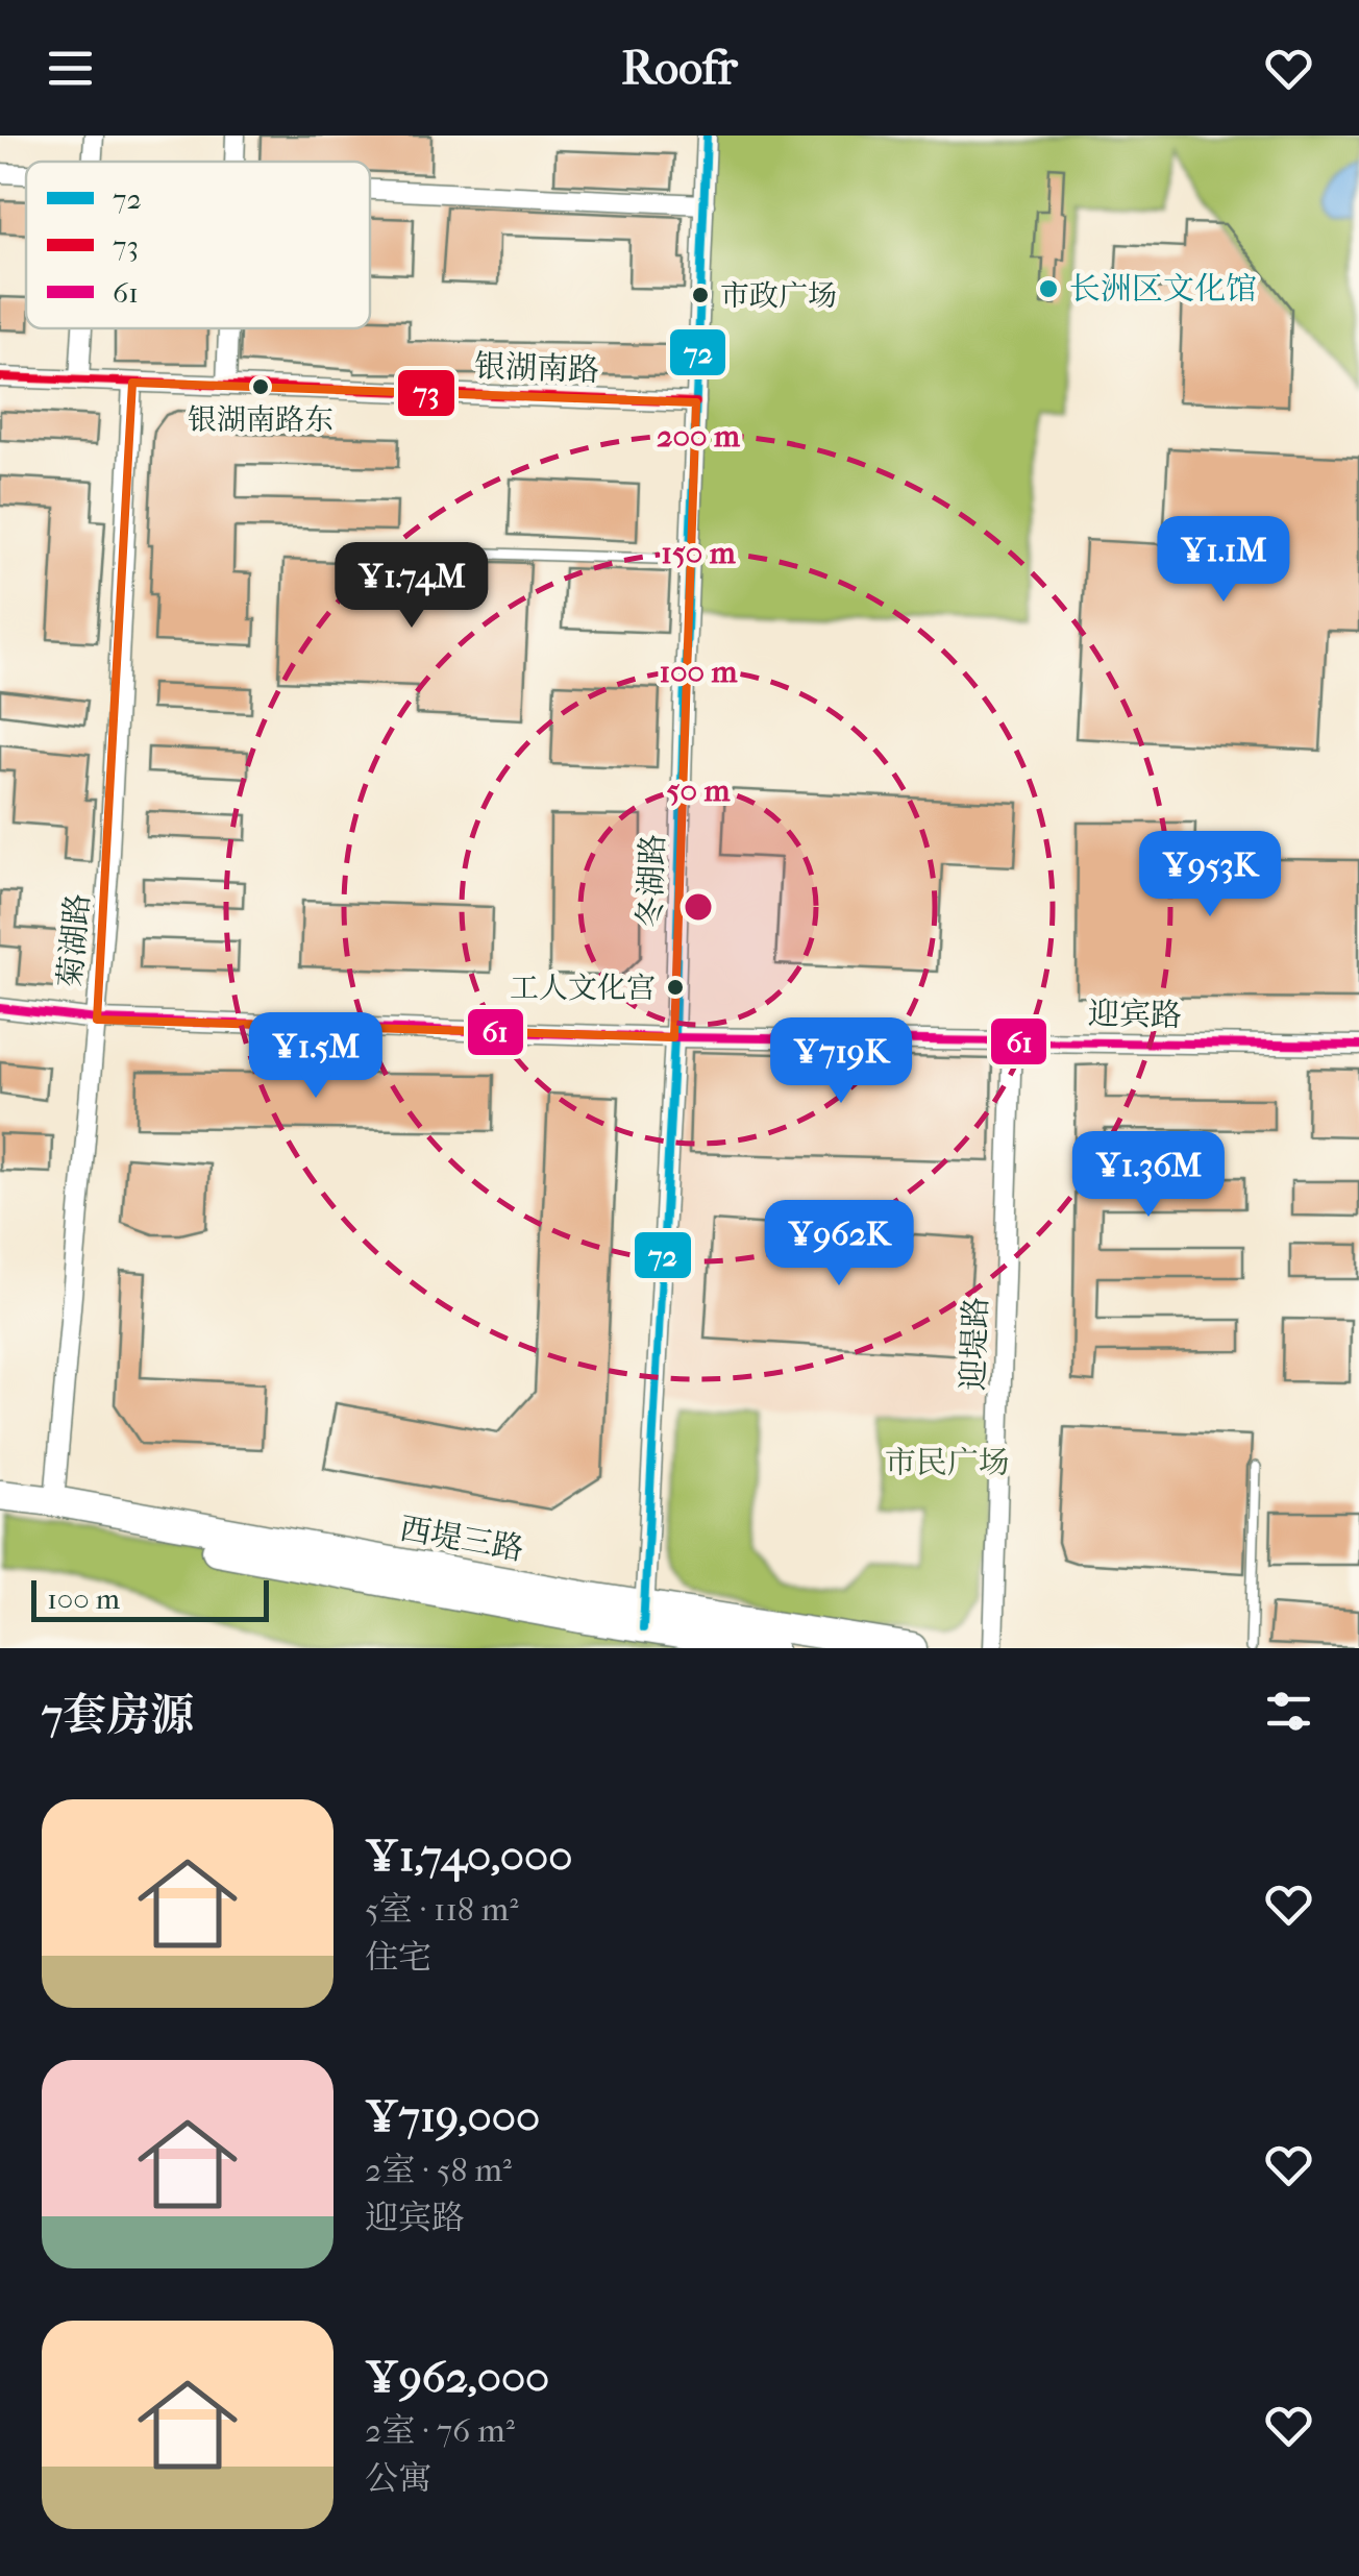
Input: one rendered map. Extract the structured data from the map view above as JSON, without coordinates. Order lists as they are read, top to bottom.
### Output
{
  "streets": {
    "main road": ["西堤三路"],
    "street": [
      "银湖南路",
      "冬湖路",
      "菊湖路",
      "迎宾路",
      "迎堤路"
    ]
  },
  "crossings": [
    ["银湖南路", "冬湖路"],
    ["银湖南路", "菊湖路"],
    ["冬湖路", "迎宾路"],
    ["冬湖路", "西堤三路"],
    ["菊湖路", "迎宾路"],
    ["菊湖路", "西堤三路"],
    ["迎宾路", "迎堤路"]
  ],
  "parks": ["市民广场"],
  "places": [
    "长洲区文化馆",
    "市政广场",
    "银湖南路东",
    "工人文化宫"
  ],
  "lines": ["transit line 72", "transit line 73", "transit line 61"],
  "legend": ["72", "73", "61"],
  "scale_bar": "100 m",
  "page": {
    "header": "Roofr",
    "price": [
      "¥1.1M",
      "¥1.74M",
      "¥953K",
      "¥1.5M",
      "¥719K",
      "¥1.36M",
      "¥962K"
    ],
    "scale": "100 m",
    "heading": "7套房源",
    "list": [
      {
        "name": "¥1,740,000",
        "note": "5室 · 118 m² · 住宅"
      },
      {
        "name": "¥719,000",
        "note": "2室 · 58 m² · 迎宾路"
      },
      {
        "name": "¥962,000",
        "note": "2室 · 76 m² · 公寓"
      }
    ]
  },
  "rings": [
    "200 m",
    "150 m",
    "100 m",
    "50 m"
  ]
}
